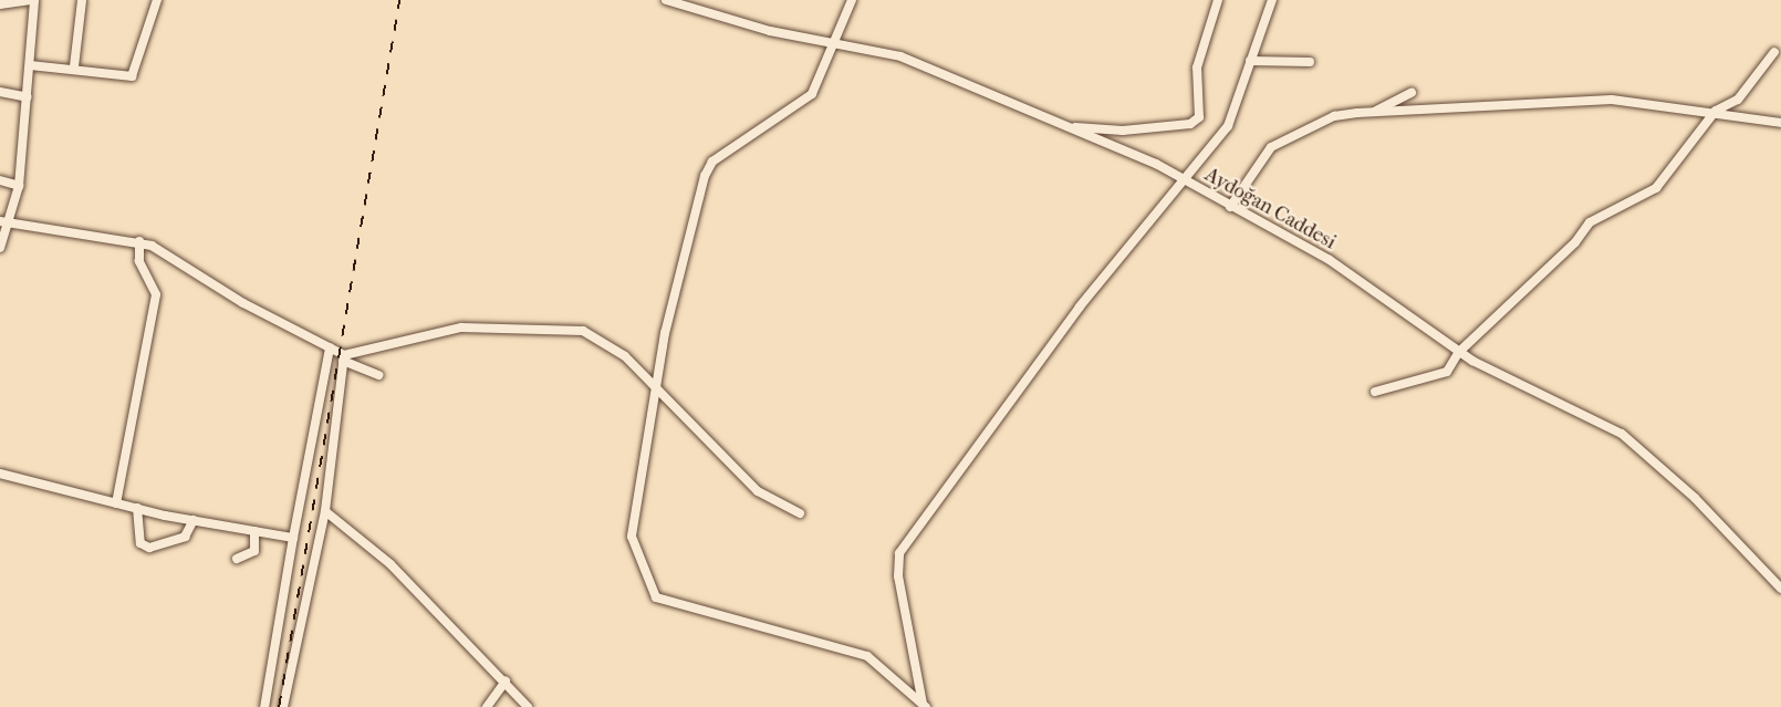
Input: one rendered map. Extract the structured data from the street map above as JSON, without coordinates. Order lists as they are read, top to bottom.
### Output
{
  "streets": {
    "street": ["Aydoğan Caddesi"]
  }
}
